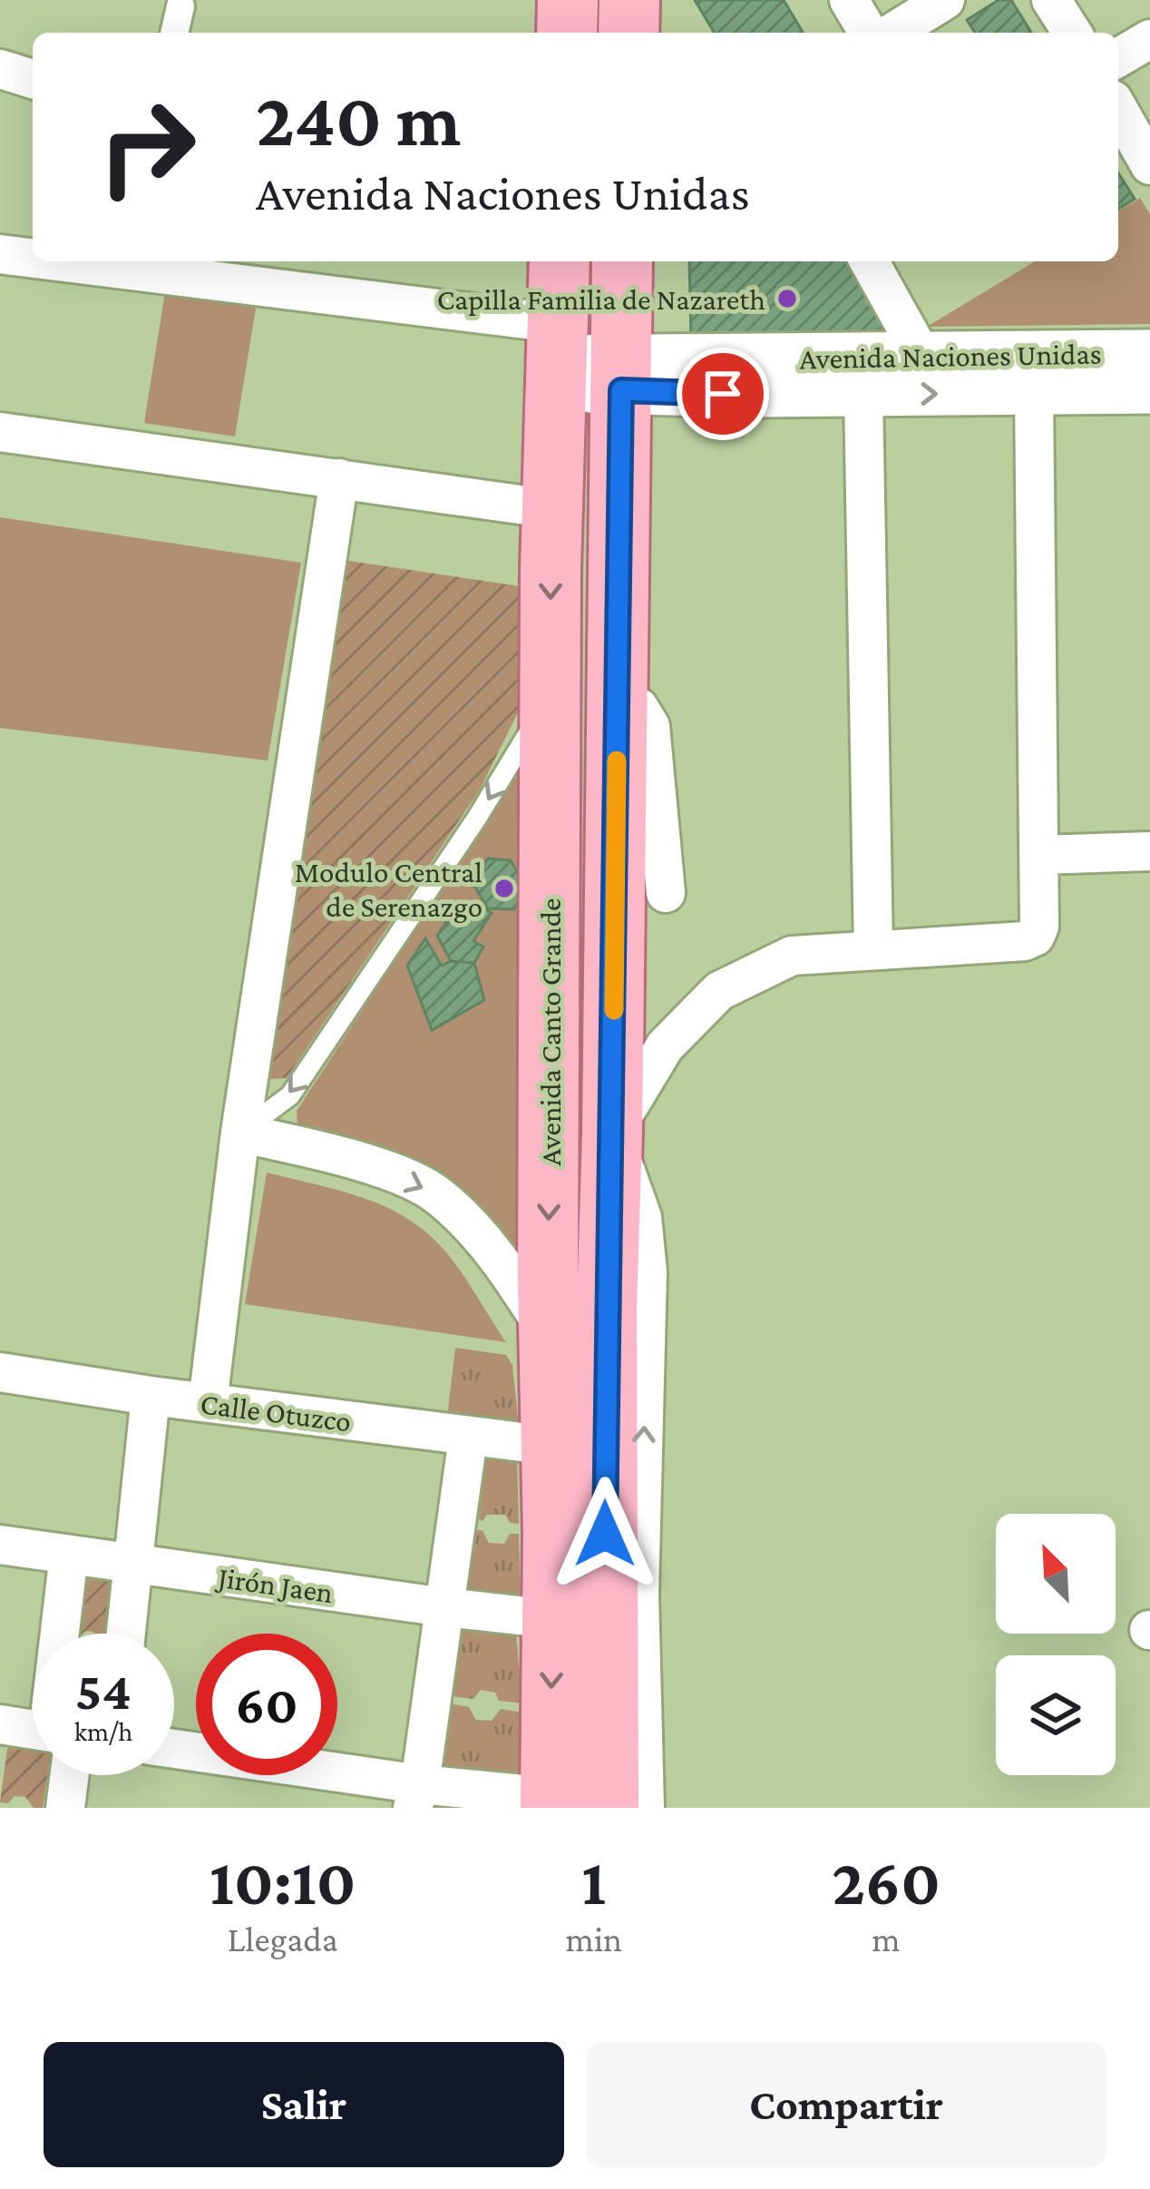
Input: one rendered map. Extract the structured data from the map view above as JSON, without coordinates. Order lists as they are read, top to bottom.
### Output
{
  "streets": {
    "main road": ["Avenida Canto Grande"],
    "street": ["Avenida Naciones Unidas", "Calle Otuzco", "Jirón Jaen"]
  },
  "crossings": [
    ["Avenida Naciones Unidas", "Avenida Canto Grande"],
    ["Avenida Canto Grande", "Calle Otuzco"],
    ["Avenida Canto Grande", "Jirón Jaen"]
  ],
  "places": ["Capilla Familia de Nazareth", "Modulo Central de Serenazgo"],
  "north": "top left",
  "page": {
    "turn": ["240 m", "Avenida Naciones Unidas"],
    "speed": "54 km/h",
    "limit": "60",
    "eta": [
      "10:10",
      "Llegada",
      "1",
      "min",
      "260",
      "m"
    ],
    "buttons": ["Salir", "Compartir"]
  }
}
